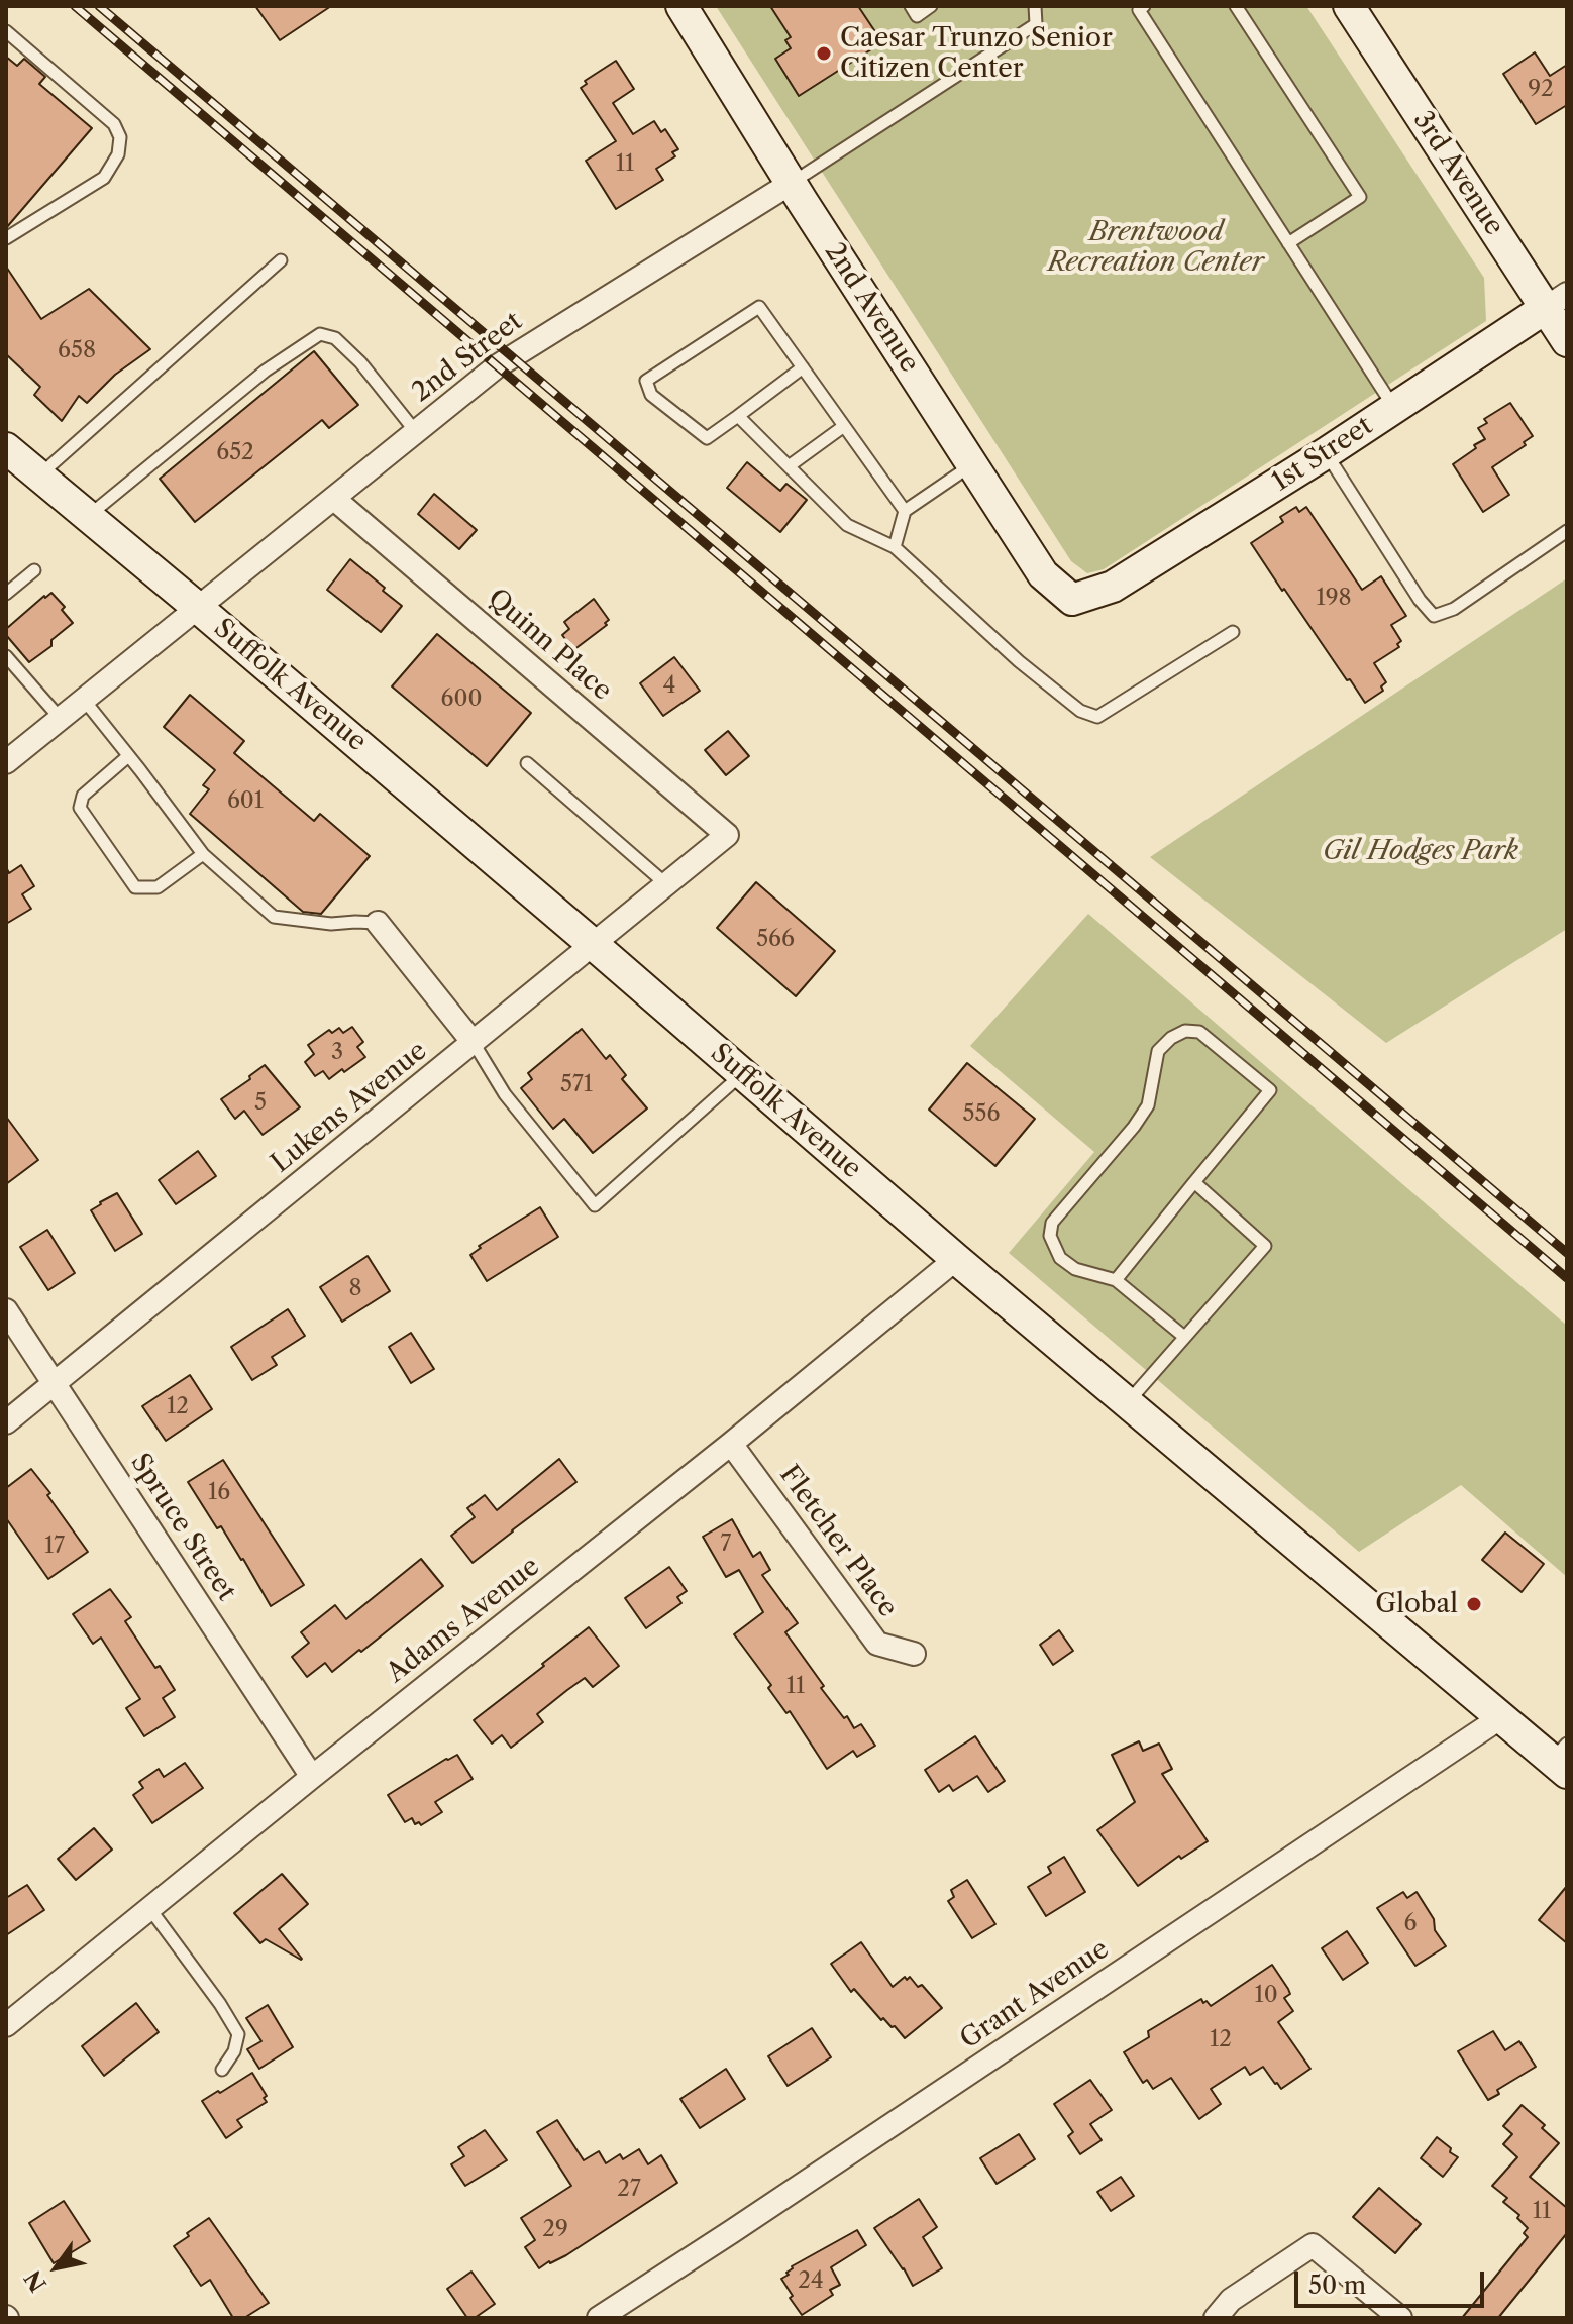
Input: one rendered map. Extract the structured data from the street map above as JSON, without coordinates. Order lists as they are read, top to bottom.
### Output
{
  "streets": {
    "main road": [
      "3rd Avenue",
      "2nd Avenue",
      "1st Street",
      "Suffolk Avenue"
    ],
    "street": [
      "2nd Street",
      "Quinn Place",
      "Lukens Avenue",
      "Spruce Street",
      "Fletcher Place",
      "Adams Avenue",
      "Grant Avenue"
    ]
  },
  "crossings": [
    ["3rd Avenue", "1st Street"],
    ["2nd Avenue", "2nd Street"],
    ["2nd Avenue", "1st Street"],
    ["2nd Street", "Quinn Place"],
    ["2nd Street", "Suffolk Avenue"],
    ["Quinn Place", "Lukens Avenue"],
    ["Suffolk Avenue", "Lukens Avenue"],
    ["Suffolk Avenue", "Adams Avenue"],
    ["Suffolk Avenue", "Grant Avenue"],
    ["Lukens Avenue", "Spruce Street"],
    ["Spruce Street", "Adams Avenue"],
    ["Fletcher Place", "Adams Avenue"]
  ],
  "parks": ["Brentwood Recreation Center", "Gil Hodges Park"],
  "places": ["Caesar Trunzo Senior Citizen Center", "Global"],
  "house_numbers": [
    "92",
    "11",
    "658",
    "652",
    "198",
    "4",
    "600",
    "601",
    "566",
    "3",
    "571",
    "5",
    "556",
    "8",
    "12",
    "16",
    "7",
    "17",
    "11",
    "6",
    "10",
    "12",
    "27",
    "11",
    "29",
    "24"
  ],
  "scale_bar": "50 m",
  "north": "bottom left"
}
